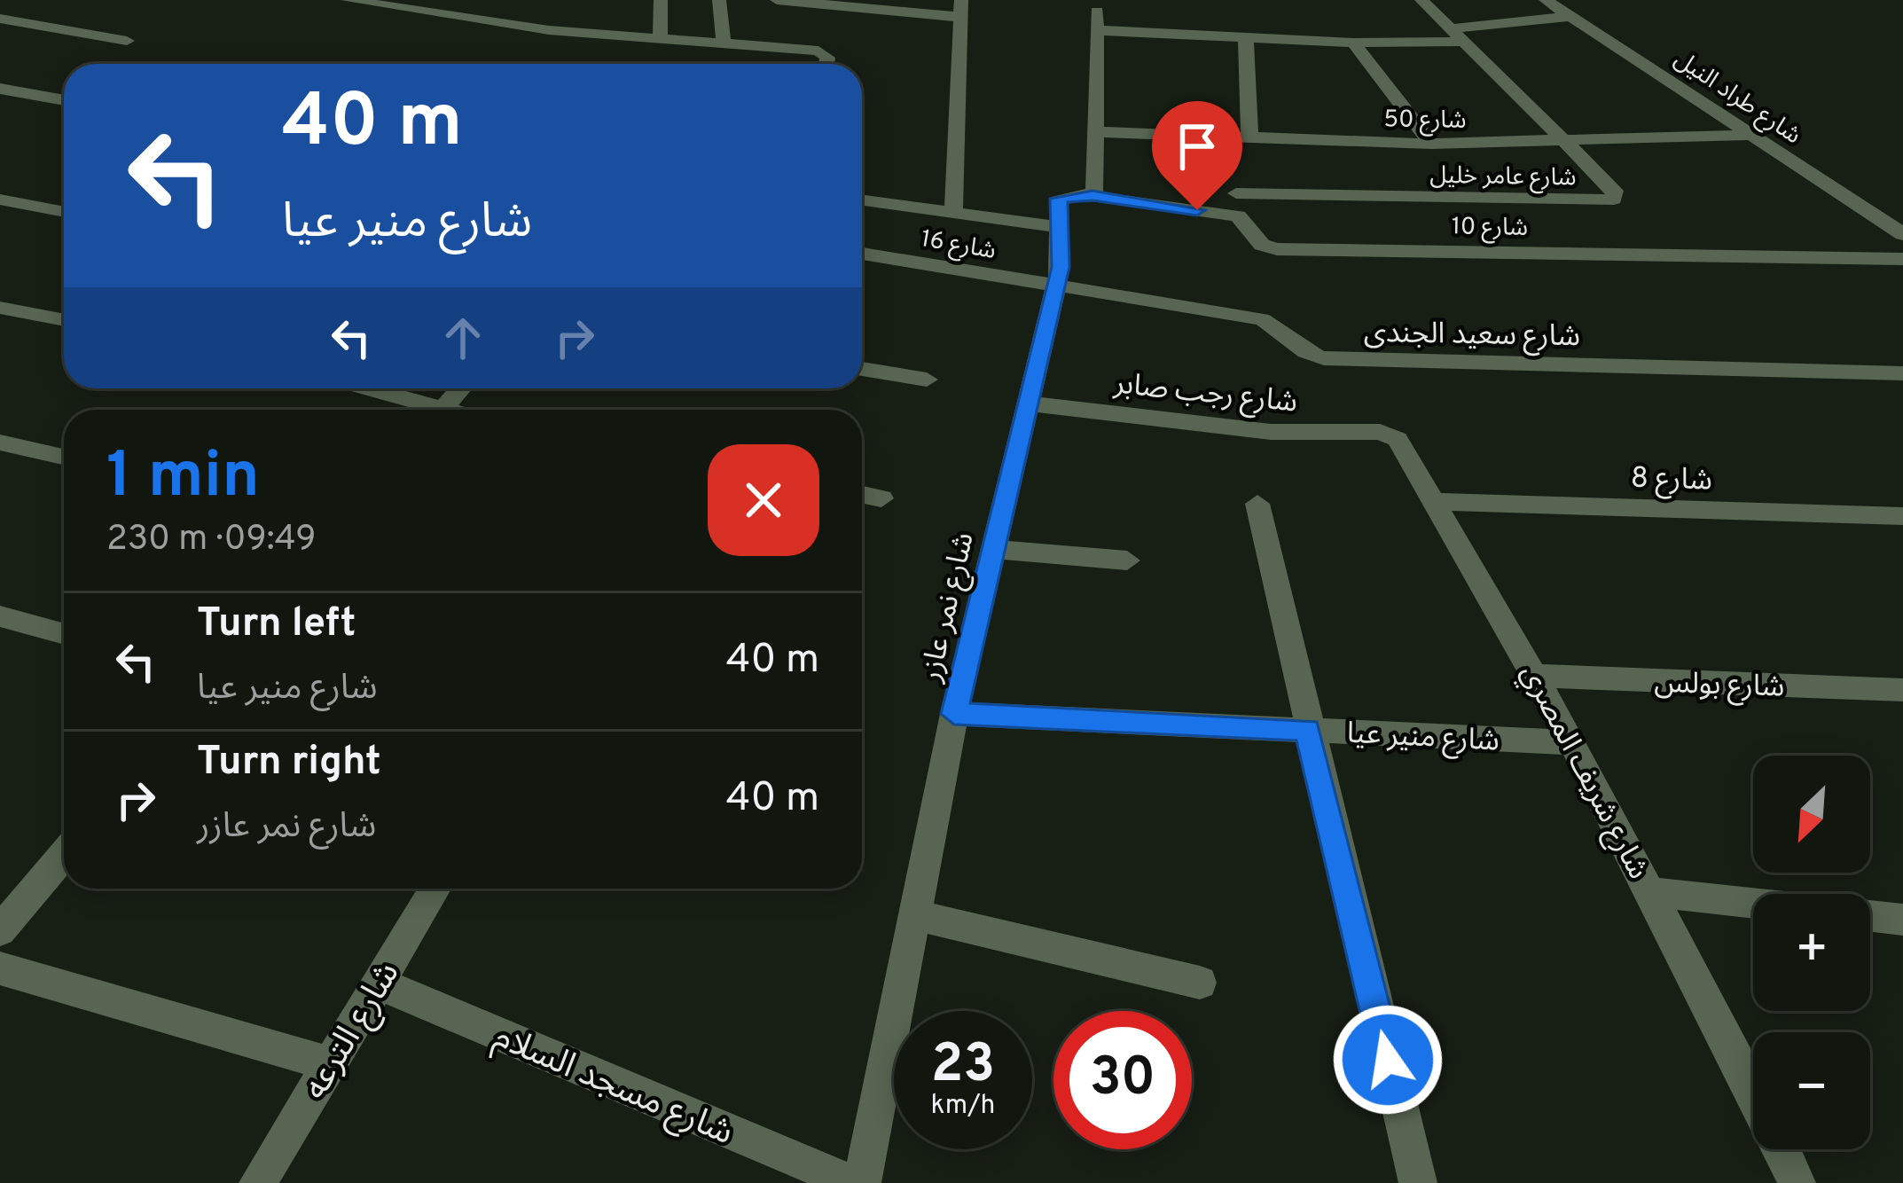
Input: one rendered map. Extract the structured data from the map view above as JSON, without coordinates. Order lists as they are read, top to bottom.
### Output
{
  "streets": {
    "street": [
      "شارع طراد النيل",
      "شارع 50",
      "شارع عامر خليل",
      "شارع 10",
      "شارع 16",
      "شارع سعيد الجندى",
      "شارع رجب صابر",
      "شارع 8",
      "شارع نمر عازر",
      "شارع بولس",
      "شارع منير عيا",
      "شارع شريف المصري",
      "شارع الترعه",
      "شارع مسجد السلام"
    ]
  },
  "crossings": [
    ["شارع طراد النيل", "شارع 50"],
    ["شارع 50", "شارع عامر خليل"],
    ["شارع 16", "شارع سعيد الجندى"],
    ["شارع 16", "شارع نمر عازر"],
    ["شارع سعيد الجندى", "شارع نمر عازر"],
    ["شارع رجب صابر", "شارع نمر عازر"],
    ["شارع رجب صابر", "شارع شريف المصري"],
    ["شارع 8", "شارع شريف المصري"],
    ["شارع نمر عازر", "شارع منير عيا"],
    ["شارع بولس", "شارع شريف المصري"],
    ["شارع منير عيا", "شارع شريف المصري"],
    ["شارع الترعه", "شارع مسجد السلام"]
  ],
  "north": "bottom left",
  "page": {
    "turn": ["40 m", "شارع منير عيا"],
    "heading": ["1 min", "230 m · 09:49"],
    "list": [
      {
        "name": "Turn left",
        "note": "شارع منير عيا",
        "value": "40 m"
      },
      {
        "name": "Turn right",
        "note": "شارع نمر عازر",
        "value": "40 m"
      }
    ],
    "map_buttons": ["+", "−"],
    "speed": "23 km/h",
    "limit": "30"
  }
}
